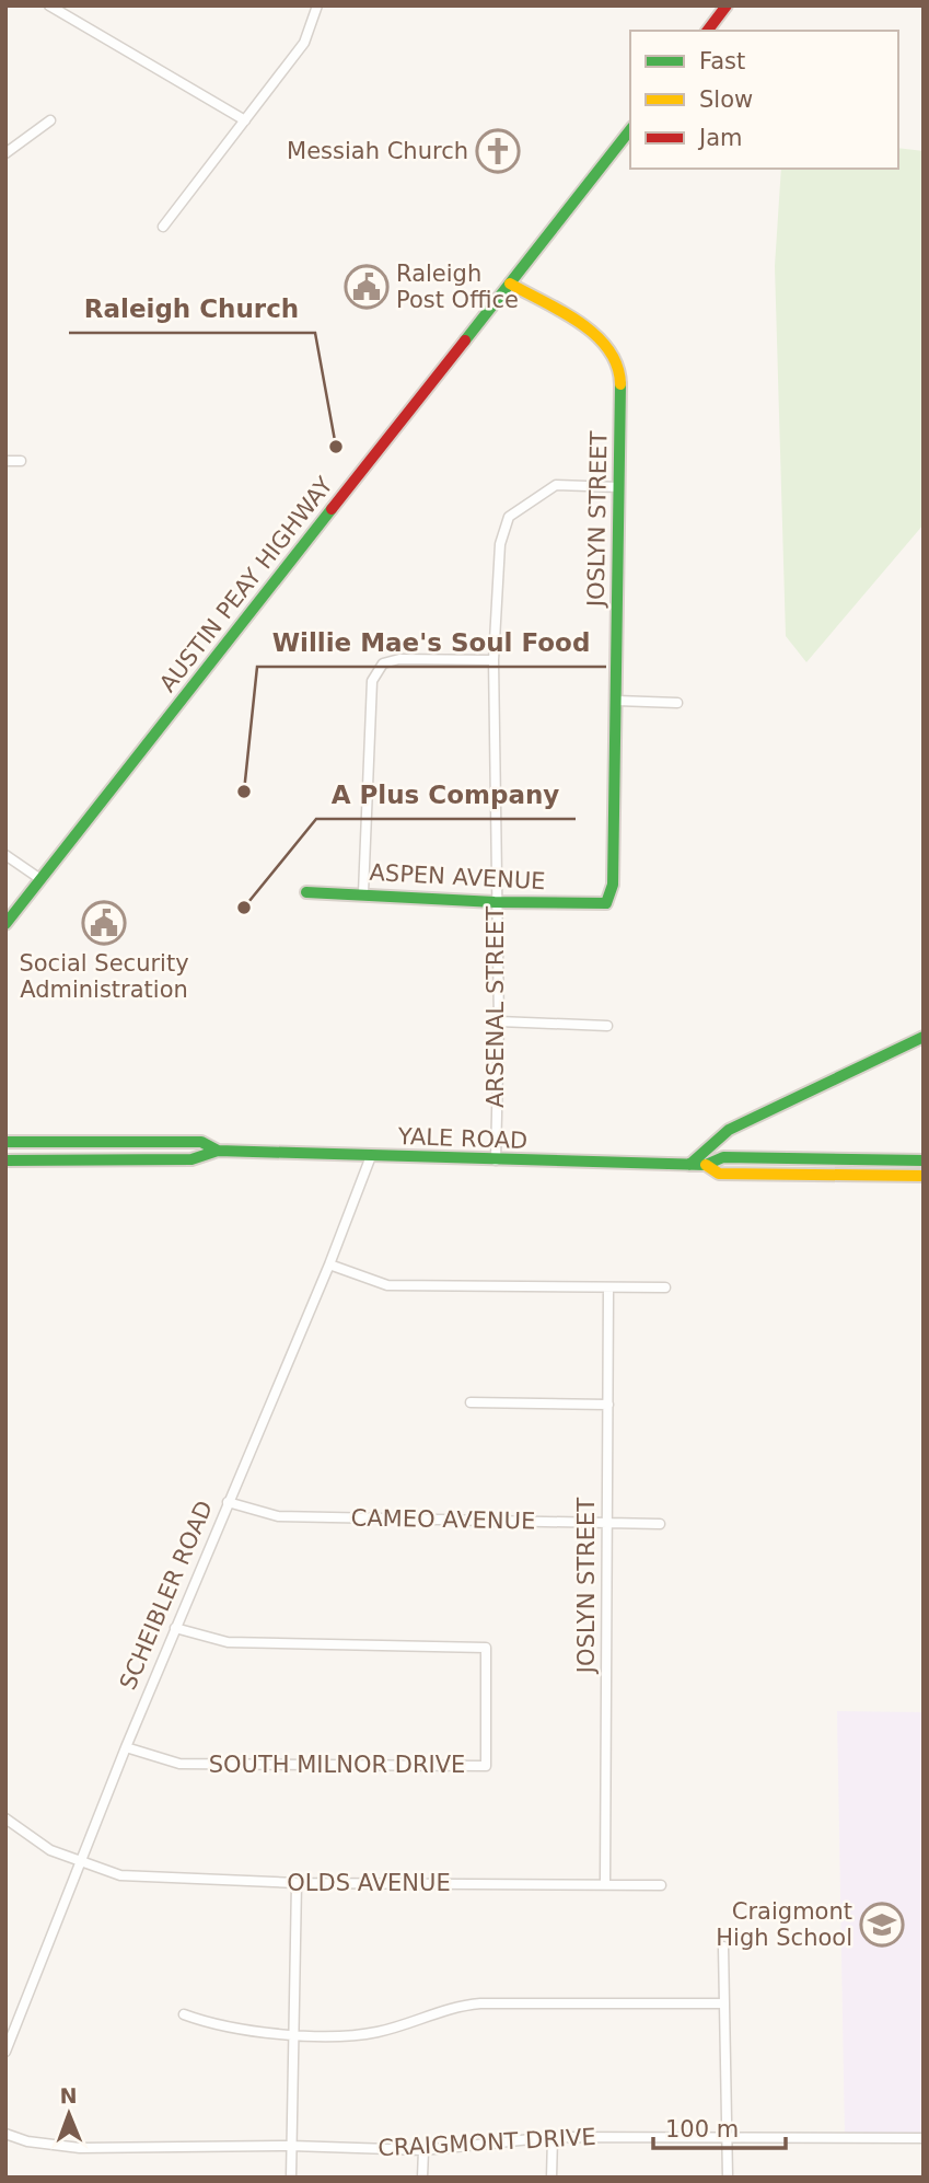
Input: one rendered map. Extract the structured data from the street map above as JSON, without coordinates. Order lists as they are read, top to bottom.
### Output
{
  "streets": {
    "main road": [
      "JOSLYN STREET",
      "AUSTIN PEAY HIGHWAY",
      "ASPEN AVENUE",
      "YALE ROAD"
    ],
    "street": [
      "ARSENAL STREET",
      "CAMEO AVENUE",
      "SCHEIBLER ROAD",
      "SOUTH MILNOR DRIVE",
      "OLDS AVENUE",
      "CRAIGMONT DRIVE"
    ]
  },
  "crossings": [
    ["JOSLYN STREET", "AUSTIN PEAY HIGHWAY"],
    ["JOSLYN STREET", "ASPEN AVENUE"],
    ["JOSLYN STREET", "ARSENAL STREET"],
    ["JOSLYN STREET", "CAMEO AVENUE"],
    ["JOSLYN STREET", "OLDS AVENUE"],
    ["ASPEN AVENUE", "ARSENAL STREET"],
    ["ARSENAL STREET", "YALE ROAD"],
    ["YALE ROAD", "SCHEIBLER ROAD"],
    ["CAMEO AVENUE", "SCHEIBLER ROAD"],
    ["SCHEIBLER ROAD", "SOUTH MILNOR DRIVE"],
    ["SCHEIBLER ROAD", "OLDS AVENUE"]
  ],
  "places": {
    "church": ["Messiah Church"],
    "public building": ["Raleigh Post Office", "Social Security Administration"],
    "other": ["Raleigh Church", "Willie Mae's Soul Food", "A Plus Company"],
    "school or university": ["Craigmont High School"]
  },
  "legend": ["Fast", "Slow", "Jam"],
  "scale_bar": "100 m",
  "north": "top"
}
